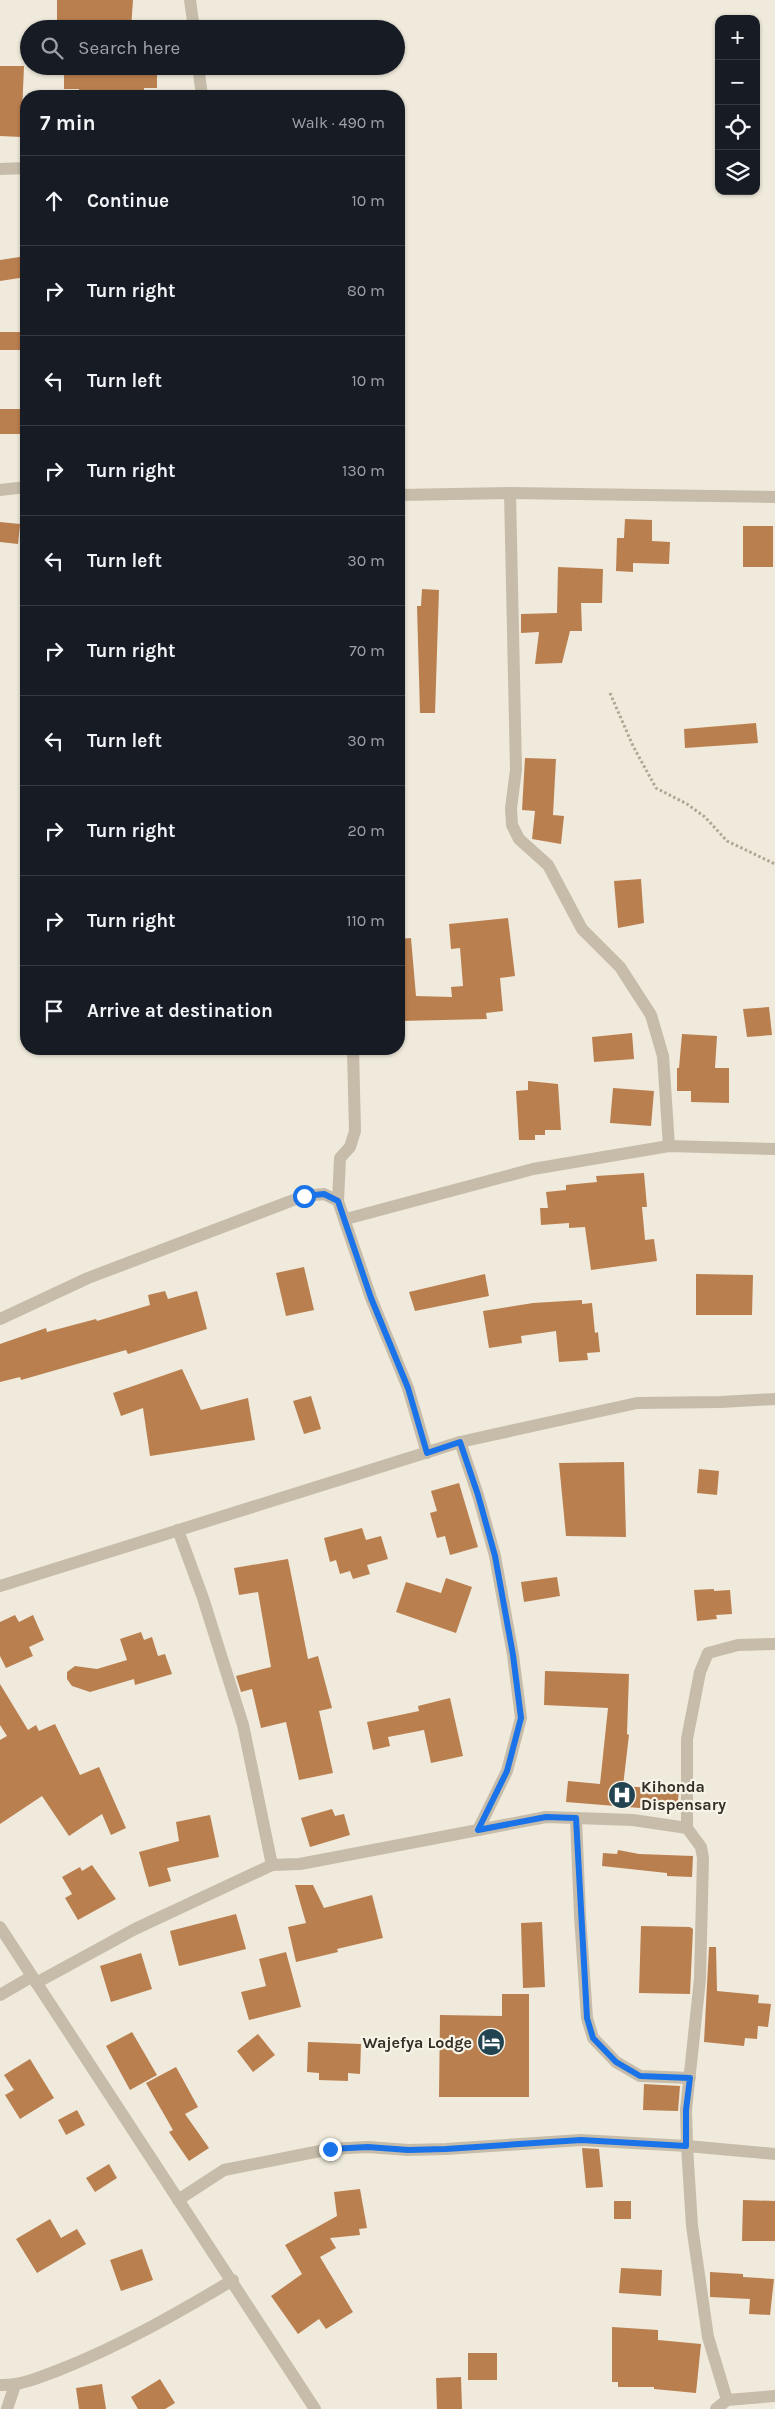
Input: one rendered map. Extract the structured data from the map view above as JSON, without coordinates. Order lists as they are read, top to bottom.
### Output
{
  "places": {
    "hospital": ["Kihonda Dispensary"],
    "hotel": ["Wajefya Lodge"]
  },
  "page": {
    "map_buttons": ["+", "−"],
    "search": "Search here",
    "heading": ["7 min", "Walk · 490 m"],
    "list": [
      ["Continue", "10 m"],
      ["Turn right", "80 m"],
      ["Turn left", "10 m"],
      ["Turn right", "130 m"],
      ["Turn left", "30 m"],
      ["Turn right", "70 m"],
      ["Turn left", "30 m"],
      ["Turn right", "20 m"],
      ["Turn right", "110 m"],
      "Arrive at destination"
    ]
  }
}
